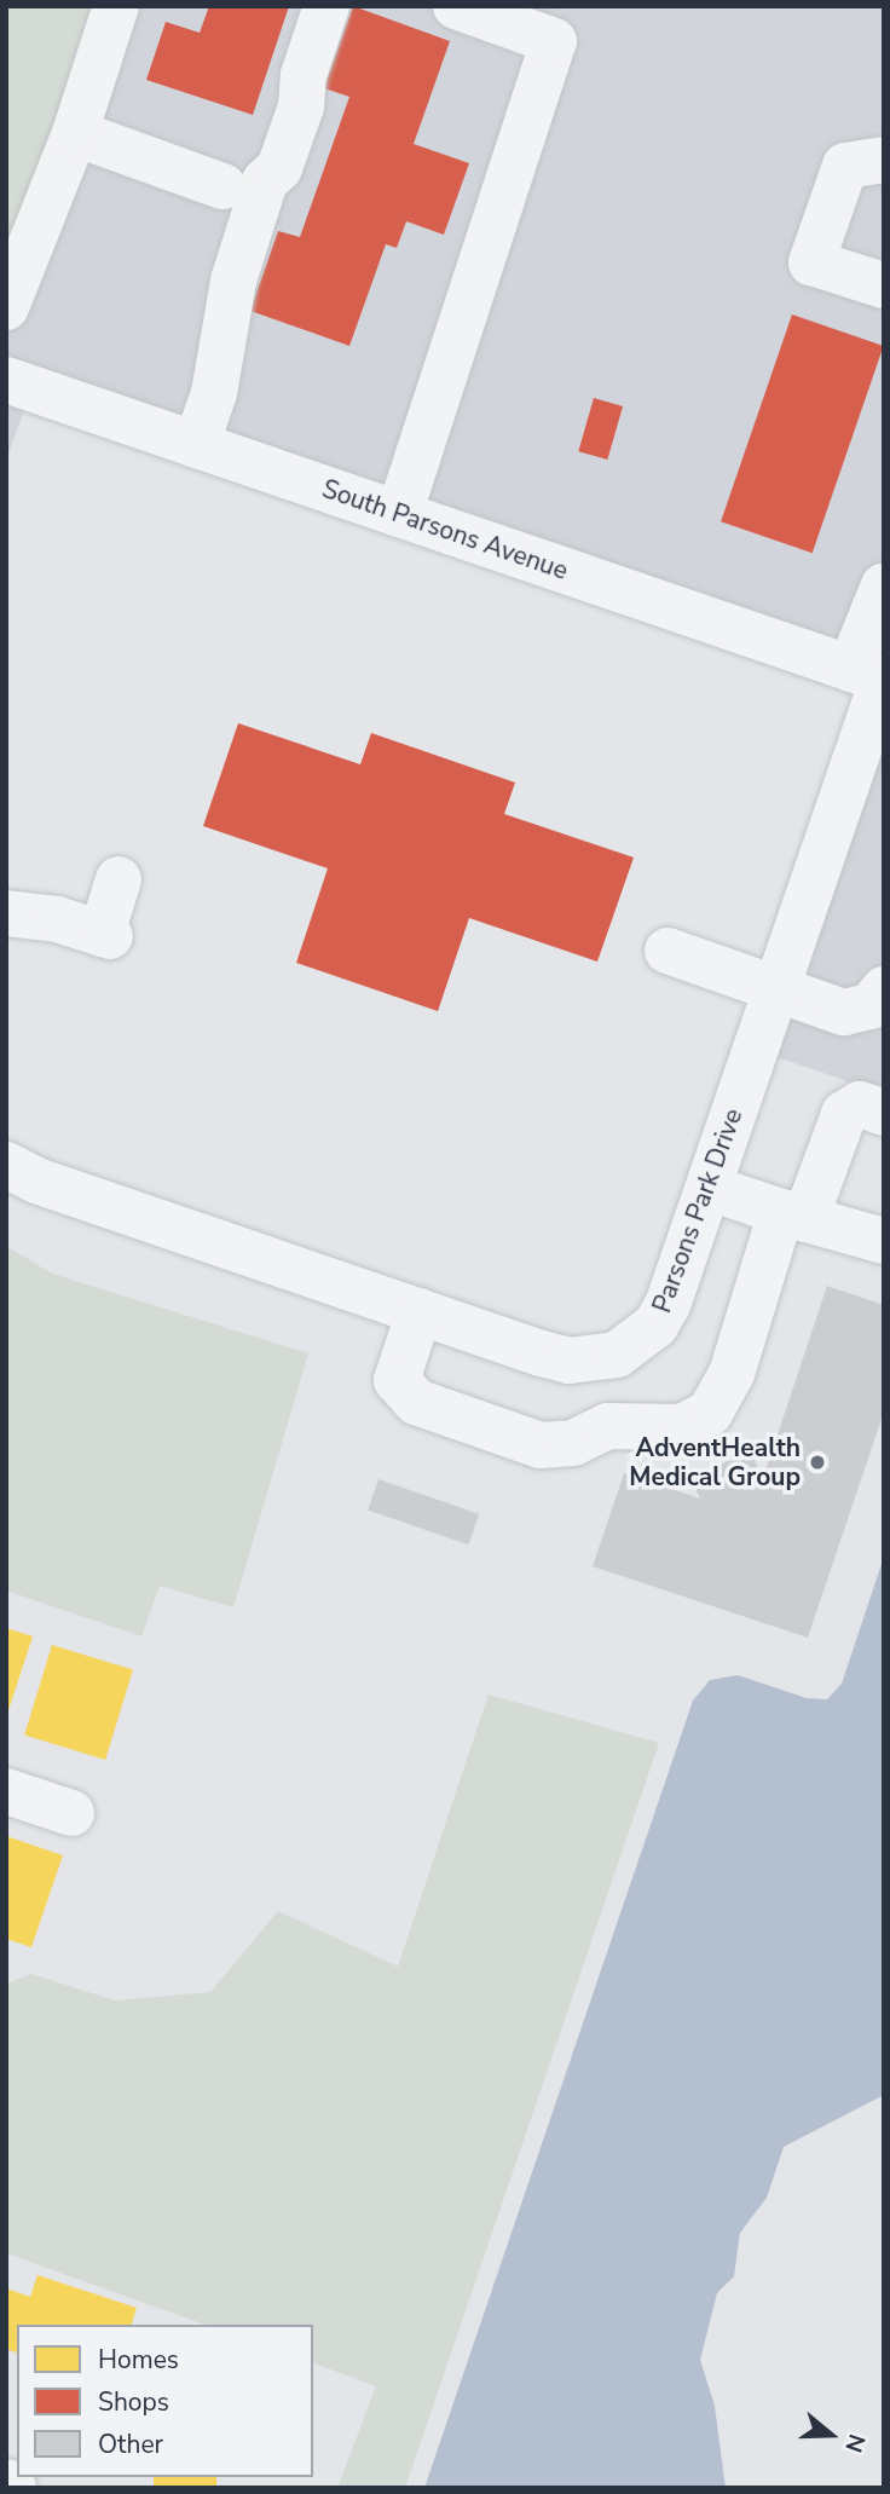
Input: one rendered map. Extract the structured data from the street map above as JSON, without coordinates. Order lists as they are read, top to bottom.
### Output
{
  "streets": {
    "street": ["South Parsons Avenue", "Parsons Park Drive"]
  },
  "crossings": [
    ["South Parsons Avenue", "Parsons Park Drive"]
  ],
  "places": ["AdventHealth Medical Group"],
  "legend": ["Homes", "Shops", "Other"],
  "north": "right"
}
